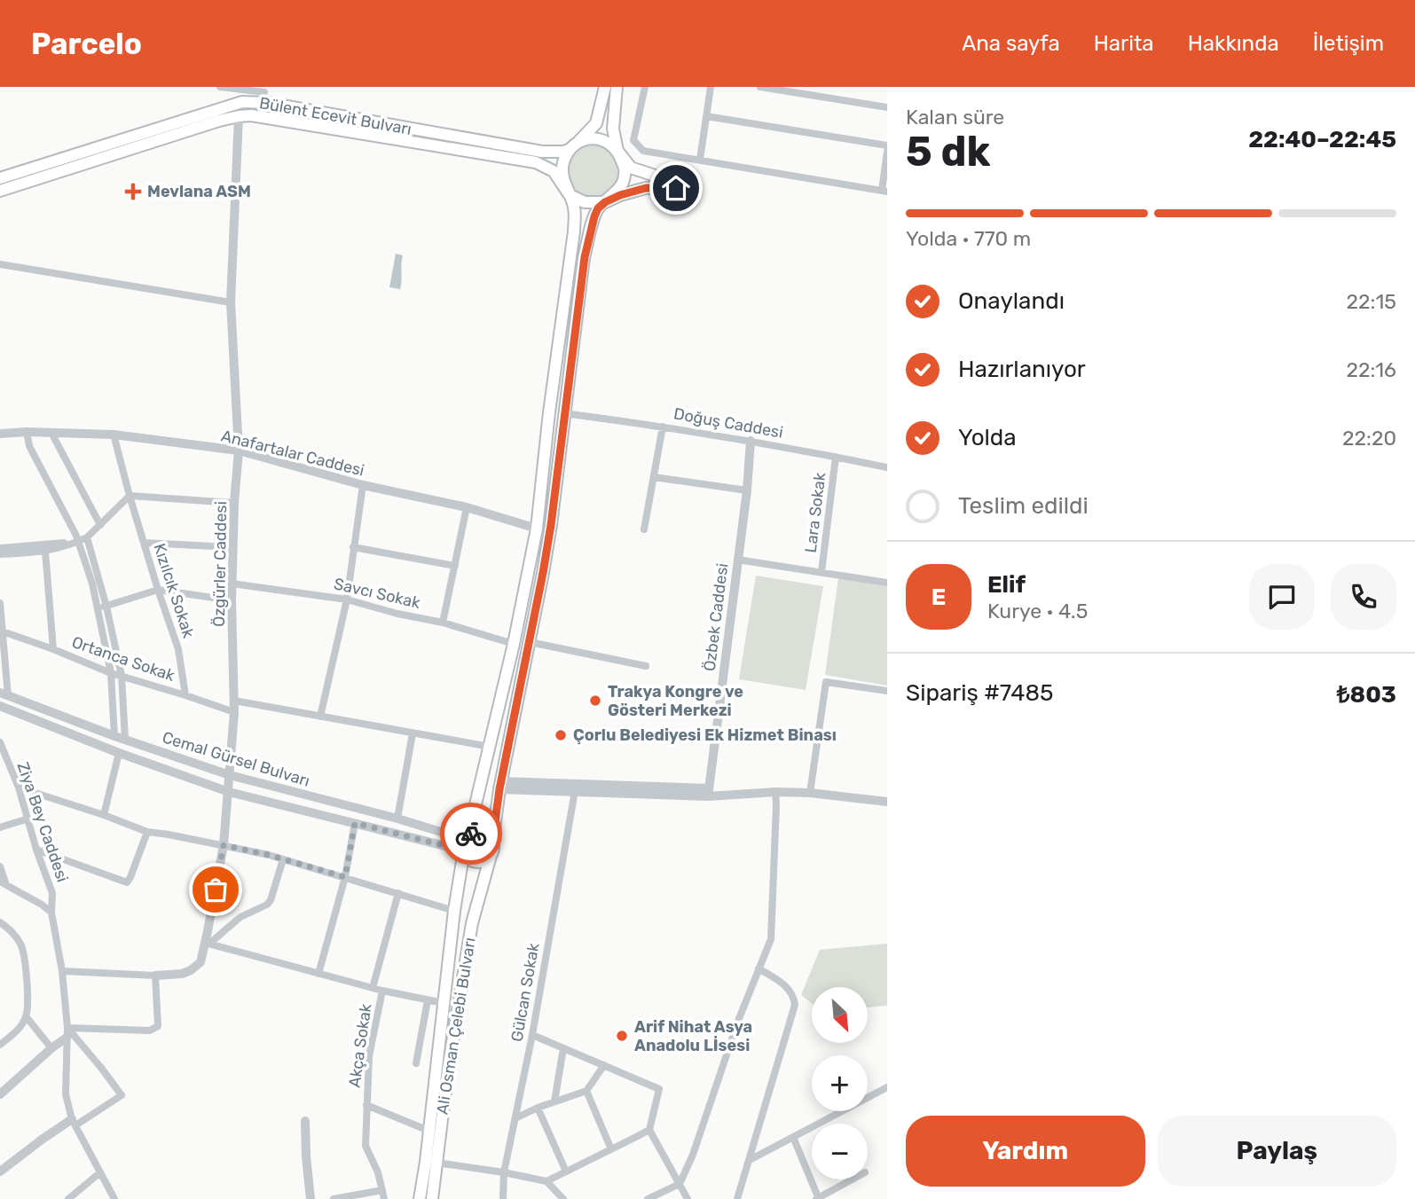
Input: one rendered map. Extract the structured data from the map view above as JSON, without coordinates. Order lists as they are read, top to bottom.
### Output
{
  "streets": {
    "main road": ["Bülent Ecevit Bulvarı", "Ali Osman Çelebi Bulvarı"],
    "street": [
      "Doğuş Caddesi",
      "Anafartalar Caddesi",
      "Lara Sokak",
      "Özgürler Caddesi",
      "Kızılcık Sokak",
      "Savcı Sokak",
      "Özbek Caddesi",
      "Ortanca Sokak",
      "Cemal Gürsel Bulvarı",
      "Ziya Bey Caddesi",
      "Gülcan Sokak",
      "Akça Sokak"
    ]
  },
  "crossings": [
    ["Doğuş Caddesi", "Lara Sokak"],
    ["Doğuş Caddesi", "Özbek Caddesi"],
    ["Anafartalar Caddesi", "Özgürler Caddesi"],
    ["Anafartalar Caddesi", "Kızılcık Sokak"],
    ["Özgürler Caddesi", "Savcı Sokak"],
    ["Özgürler Caddesi", "Ortanca Sokak"],
    ["Özgürler Caddesi", "Cemal Gürsel Bulvarı"],
    ["Kızılcık Sokak", "Ortanca Sokak"],
    ["Cemal Gürsel Bulvarı", "Ali Osman Çelebi Bulvarı"]
  ],
  "places": {
    "health": ["Mevlana ASM"],
    "other": ["Trakya Kongre ve Gösteri Merkezi", "Çorlu Belediyesi Ek Hizmet Binası", "Arif Nihat Asya Anadolu Lİsesi"]
  },
  "north": "bottom right",
  "page": {
    "header": "Parcelo",
    "nav": [
      "Ana sayfa",
      "Harita",
      "Hakkında",
      "İletişim"
    ],
    "heading": ["5 dk", "Kalan süre", "22:40–22:45"],
    "panel": [
      "Elif",
      "Kurye · 4.5",
      "Sipariş #7485",
      "₺803"
    ],
    "bar": "Yolda · 770 m",
    "list": [
      ["Onaylandı", "22:15"],
      ["Hazırlanıyor", "22:16"],
      ["Yolda", "22:20"],
      "Teslim edildi"
    ],
    "round": "E",
    "map_buttons": ["+", "−"],
    "buttons": ["Yardım", "Paylaş"]
  }
}
